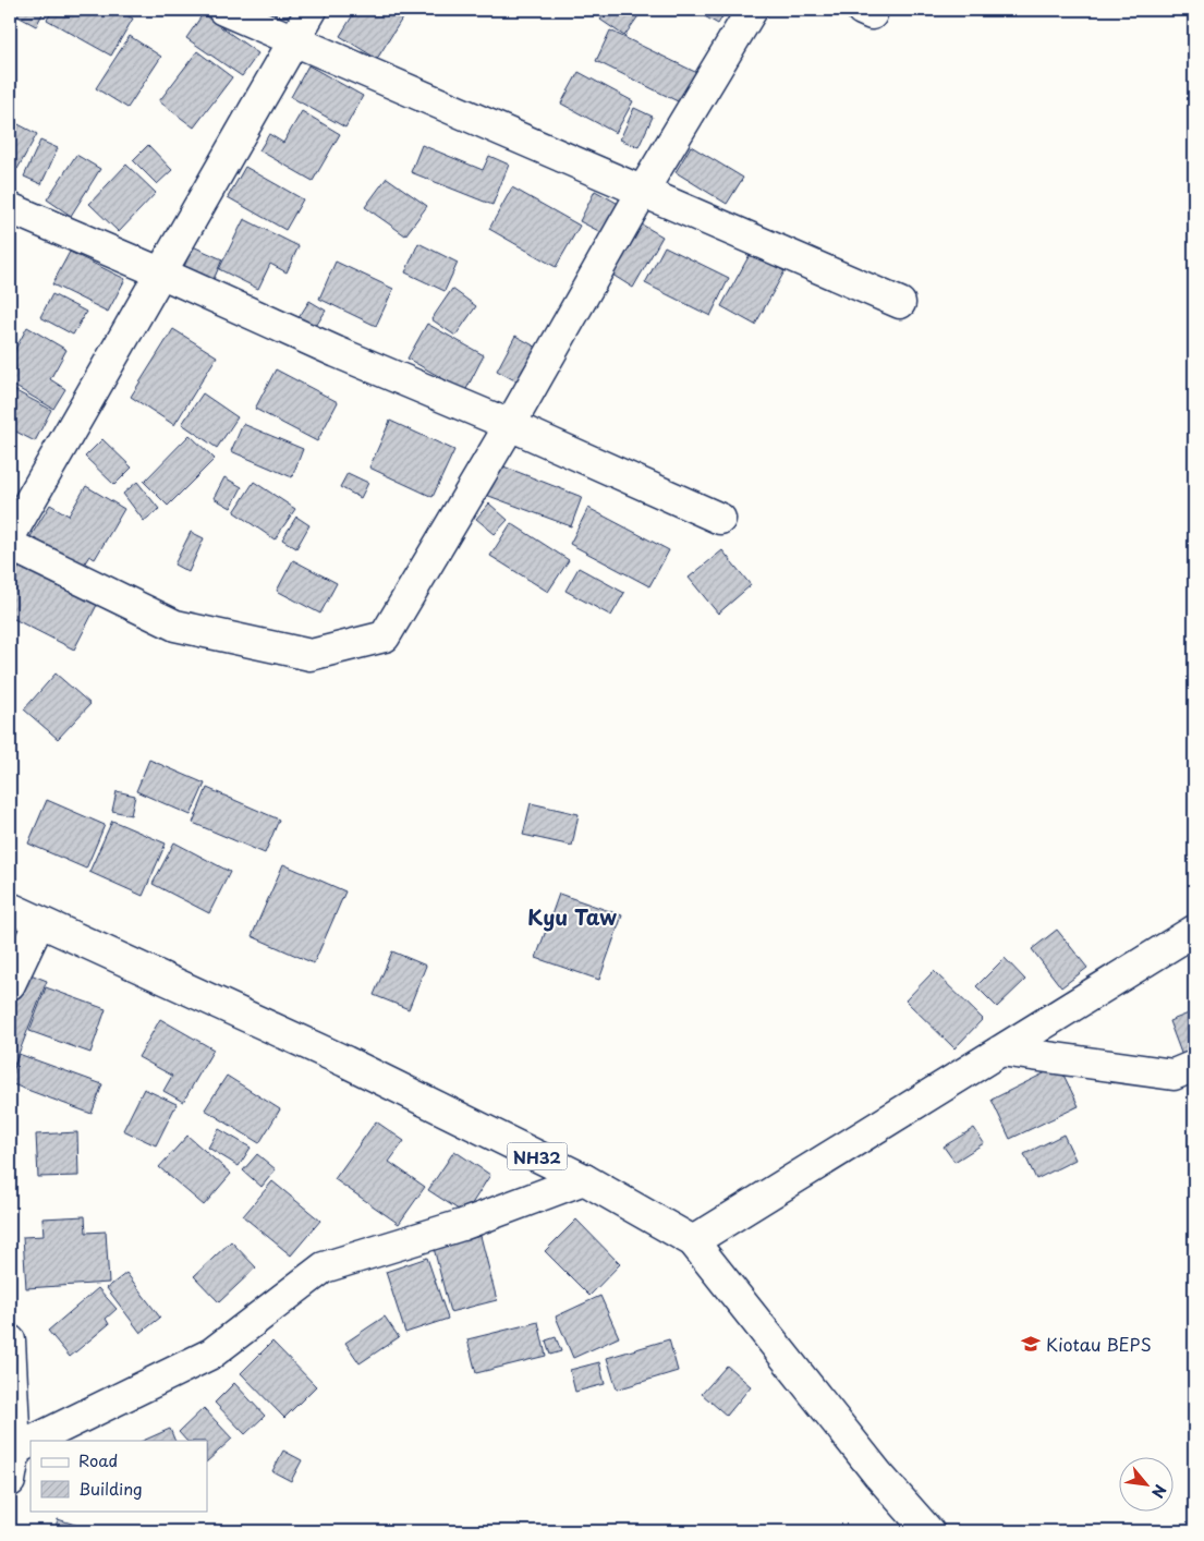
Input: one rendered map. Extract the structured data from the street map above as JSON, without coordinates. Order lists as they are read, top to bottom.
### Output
{
  "streets": {
    "main road": ["NH32"]
  },
  "districts": ["Kyu Taw"],
  "places": {
    "school or university": ["Kiotau BEPS"]
  },
  "legend": ["Road", "Building"],
  "north": "bottom right"
}
